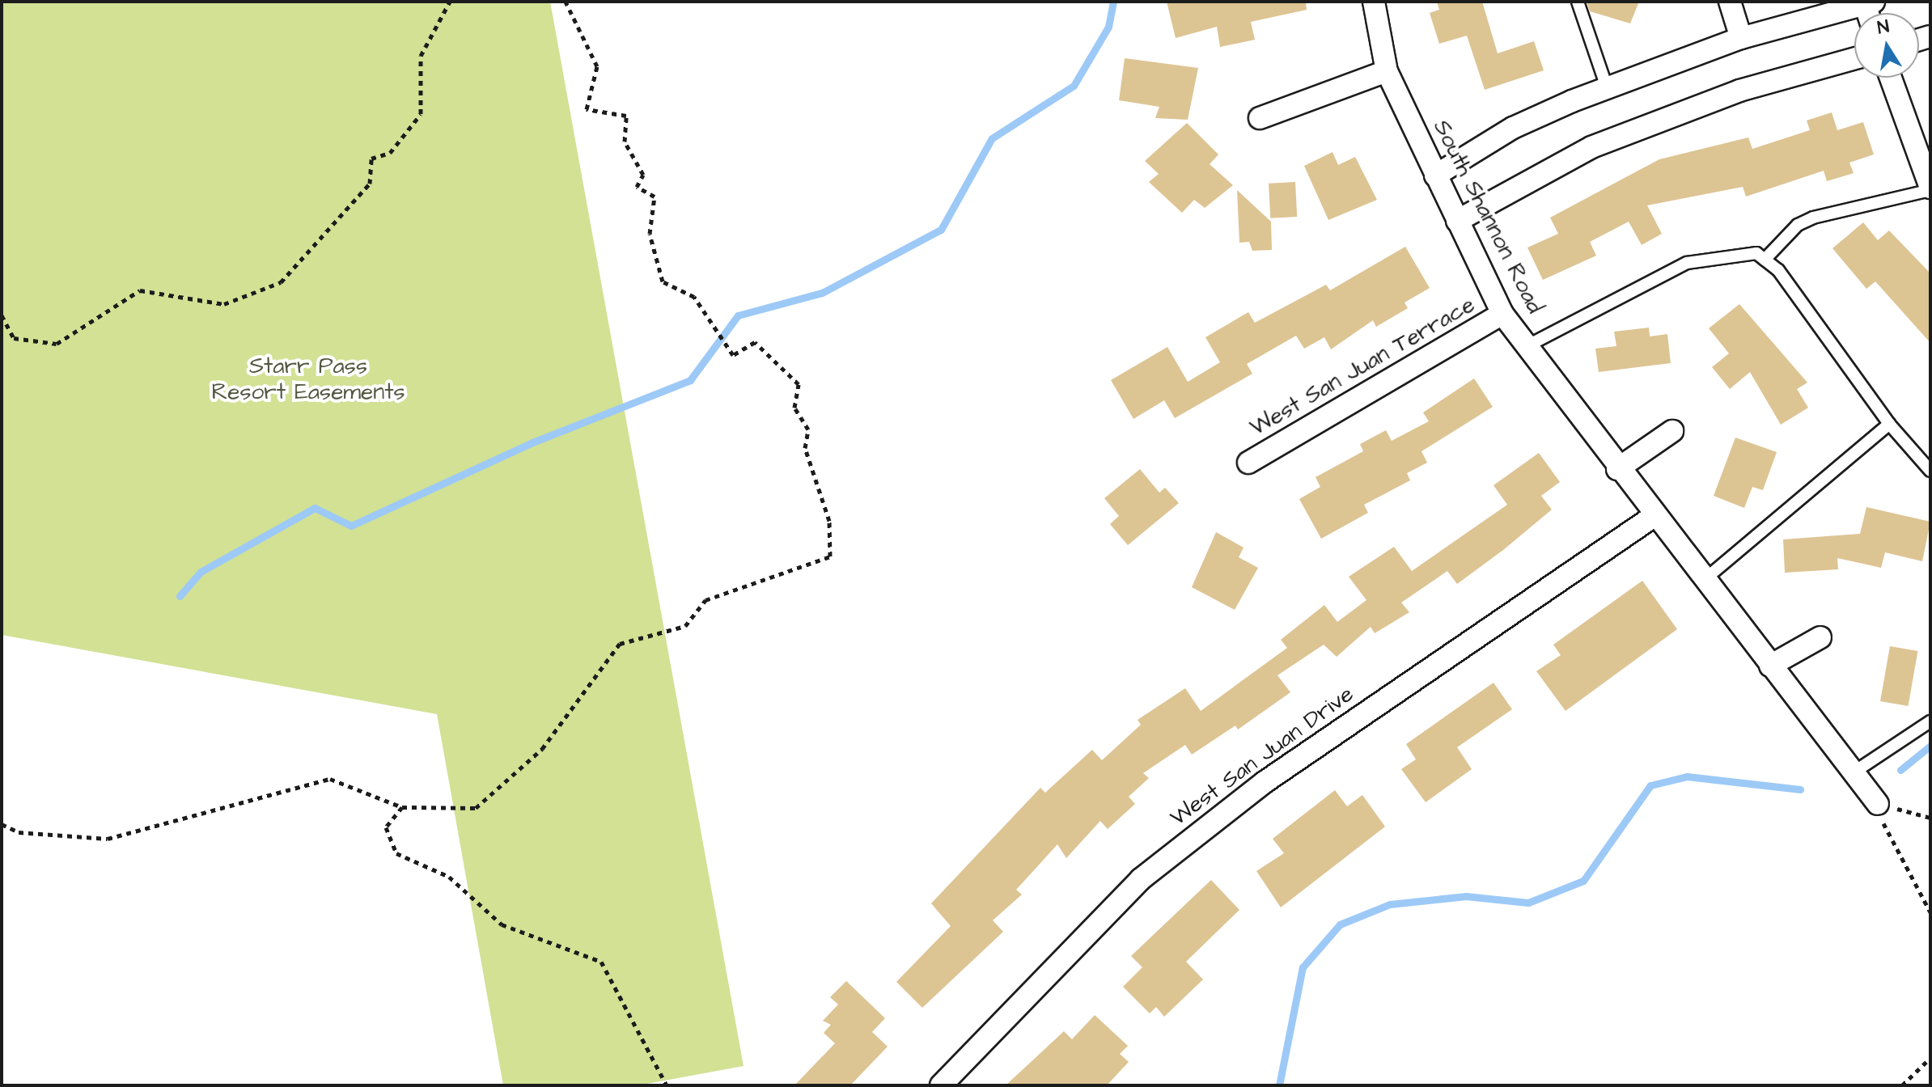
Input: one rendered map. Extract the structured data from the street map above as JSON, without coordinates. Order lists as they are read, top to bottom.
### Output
{
  "streets": {
    "street": ["South Shannon Road", "West San Juan Terrace", "West San Juan Drive"]
  },
  "crossings": [
    ["South Shannon Road", "West San Juan Terrace"],
    ["South Shannon Road", "West San Juan Drive"]
  ],
  "parks": ["Starr Pass Resort Easements"],
  "north": "top"
}
